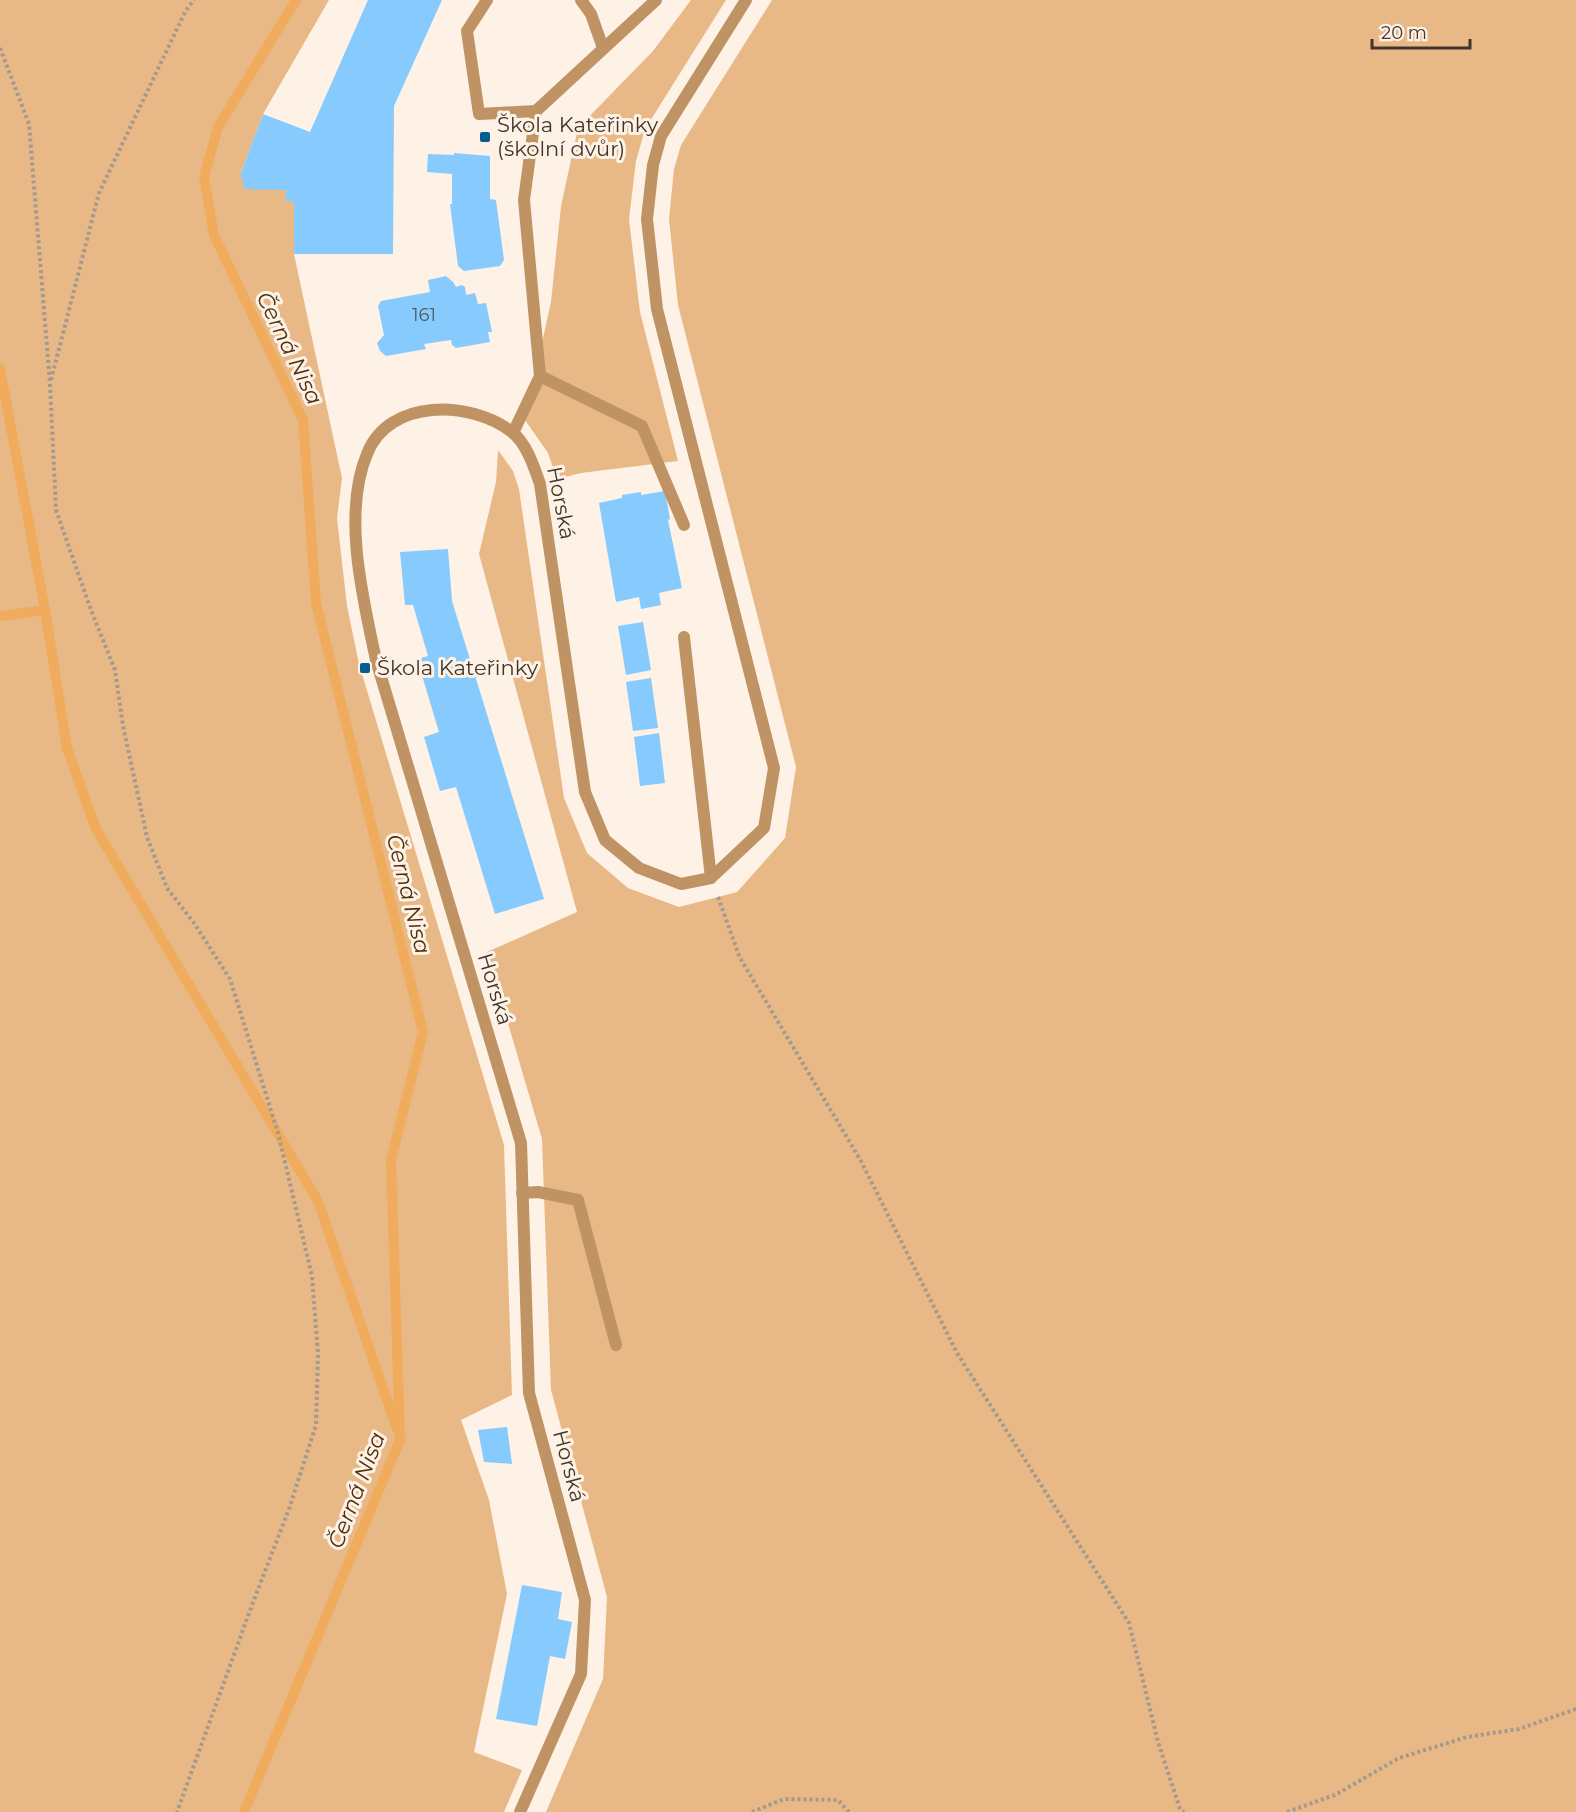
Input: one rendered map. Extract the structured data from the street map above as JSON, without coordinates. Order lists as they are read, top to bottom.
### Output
{
  "streets": {
    "street": ["Horská"]
  },
  "water": ["Černá Nisa"],
  "places": {
    "transit": ["Škola Kateřinky (školní dvůr)", "Škola Kateřinky"]
  },
  "house_numbers": ["161"],
  "scale_bar": "20 m"
}
